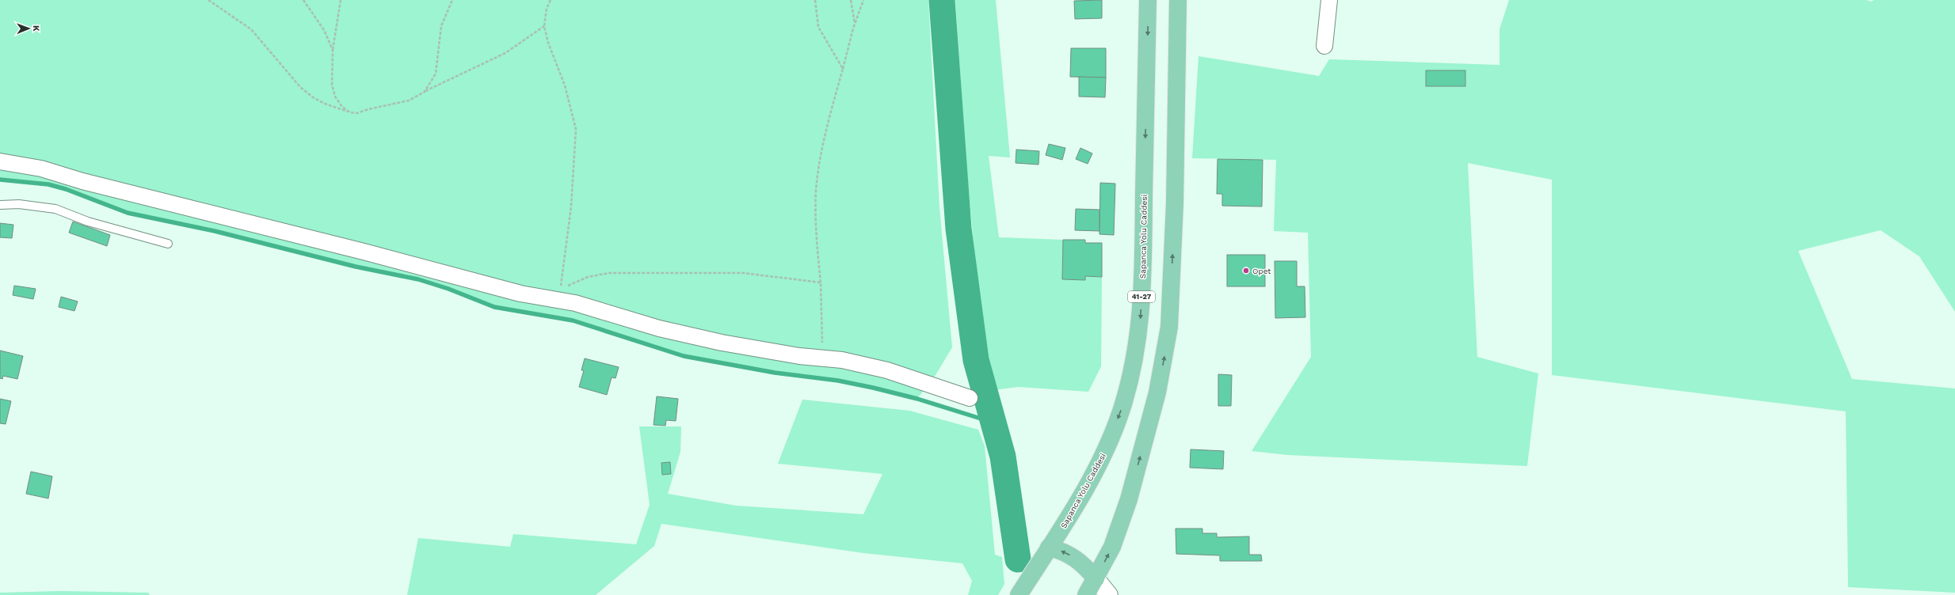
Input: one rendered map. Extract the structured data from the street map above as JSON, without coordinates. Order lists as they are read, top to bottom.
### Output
{
  "streets": {
    "highway": ["Sapanca Yolu Caddesi", "41-27"]
  },
  "places": ["Opet"],
  "north": "right"
}
